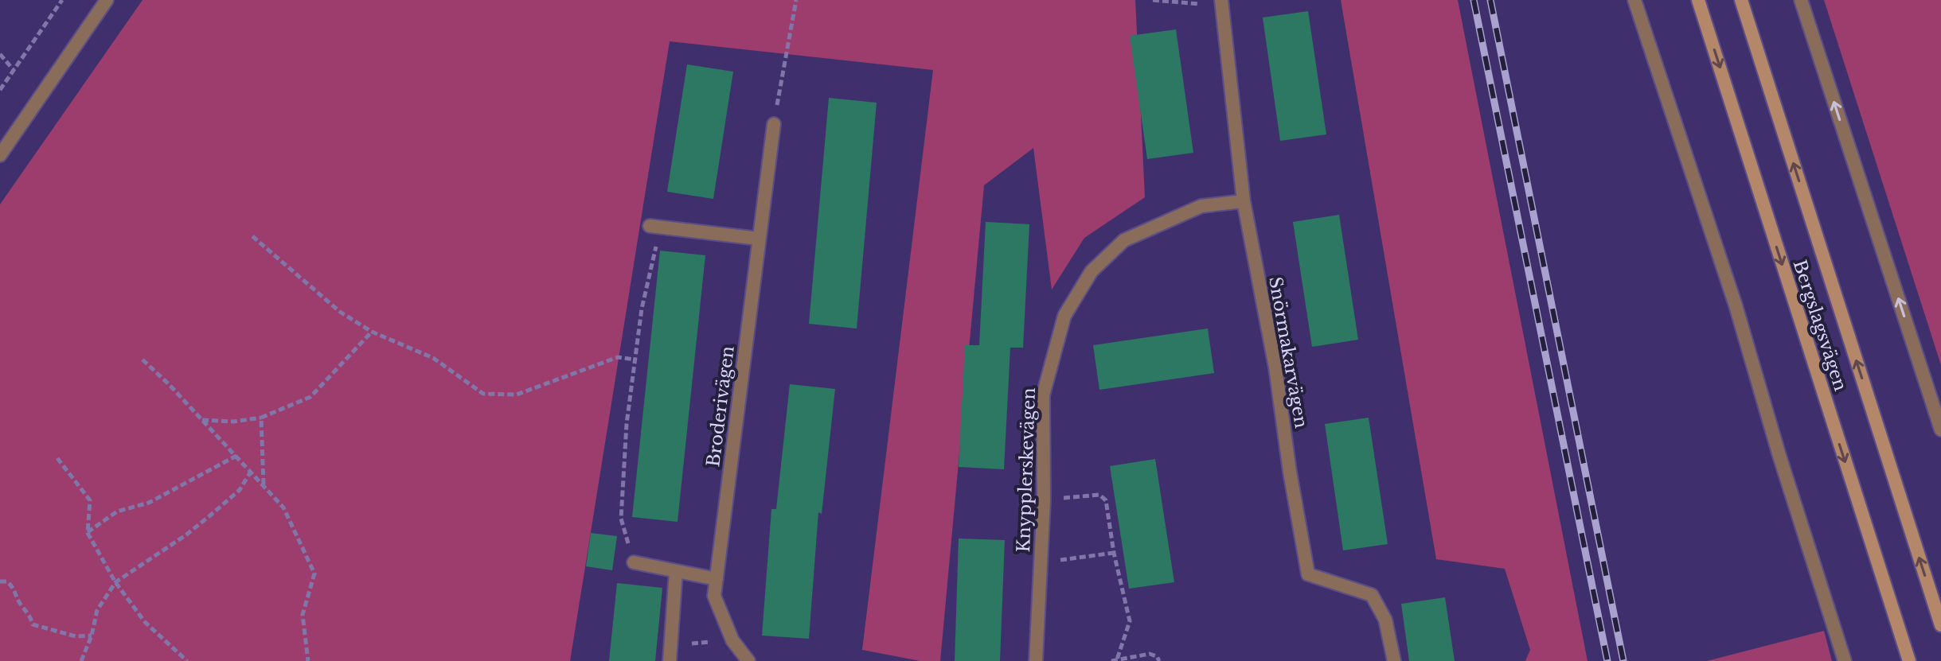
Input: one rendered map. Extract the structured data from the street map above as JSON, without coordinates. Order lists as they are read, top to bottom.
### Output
{
  "streets": {
    "main road": ["Bergslagsvägen"],
    "street": ["Snörmakarvägen", "Broderivägen", "Knypplerskevägen"]
  },
  "crossings": [
    ["Snörmakarvägen", "Knypplerskevägen"]
  ]
}
